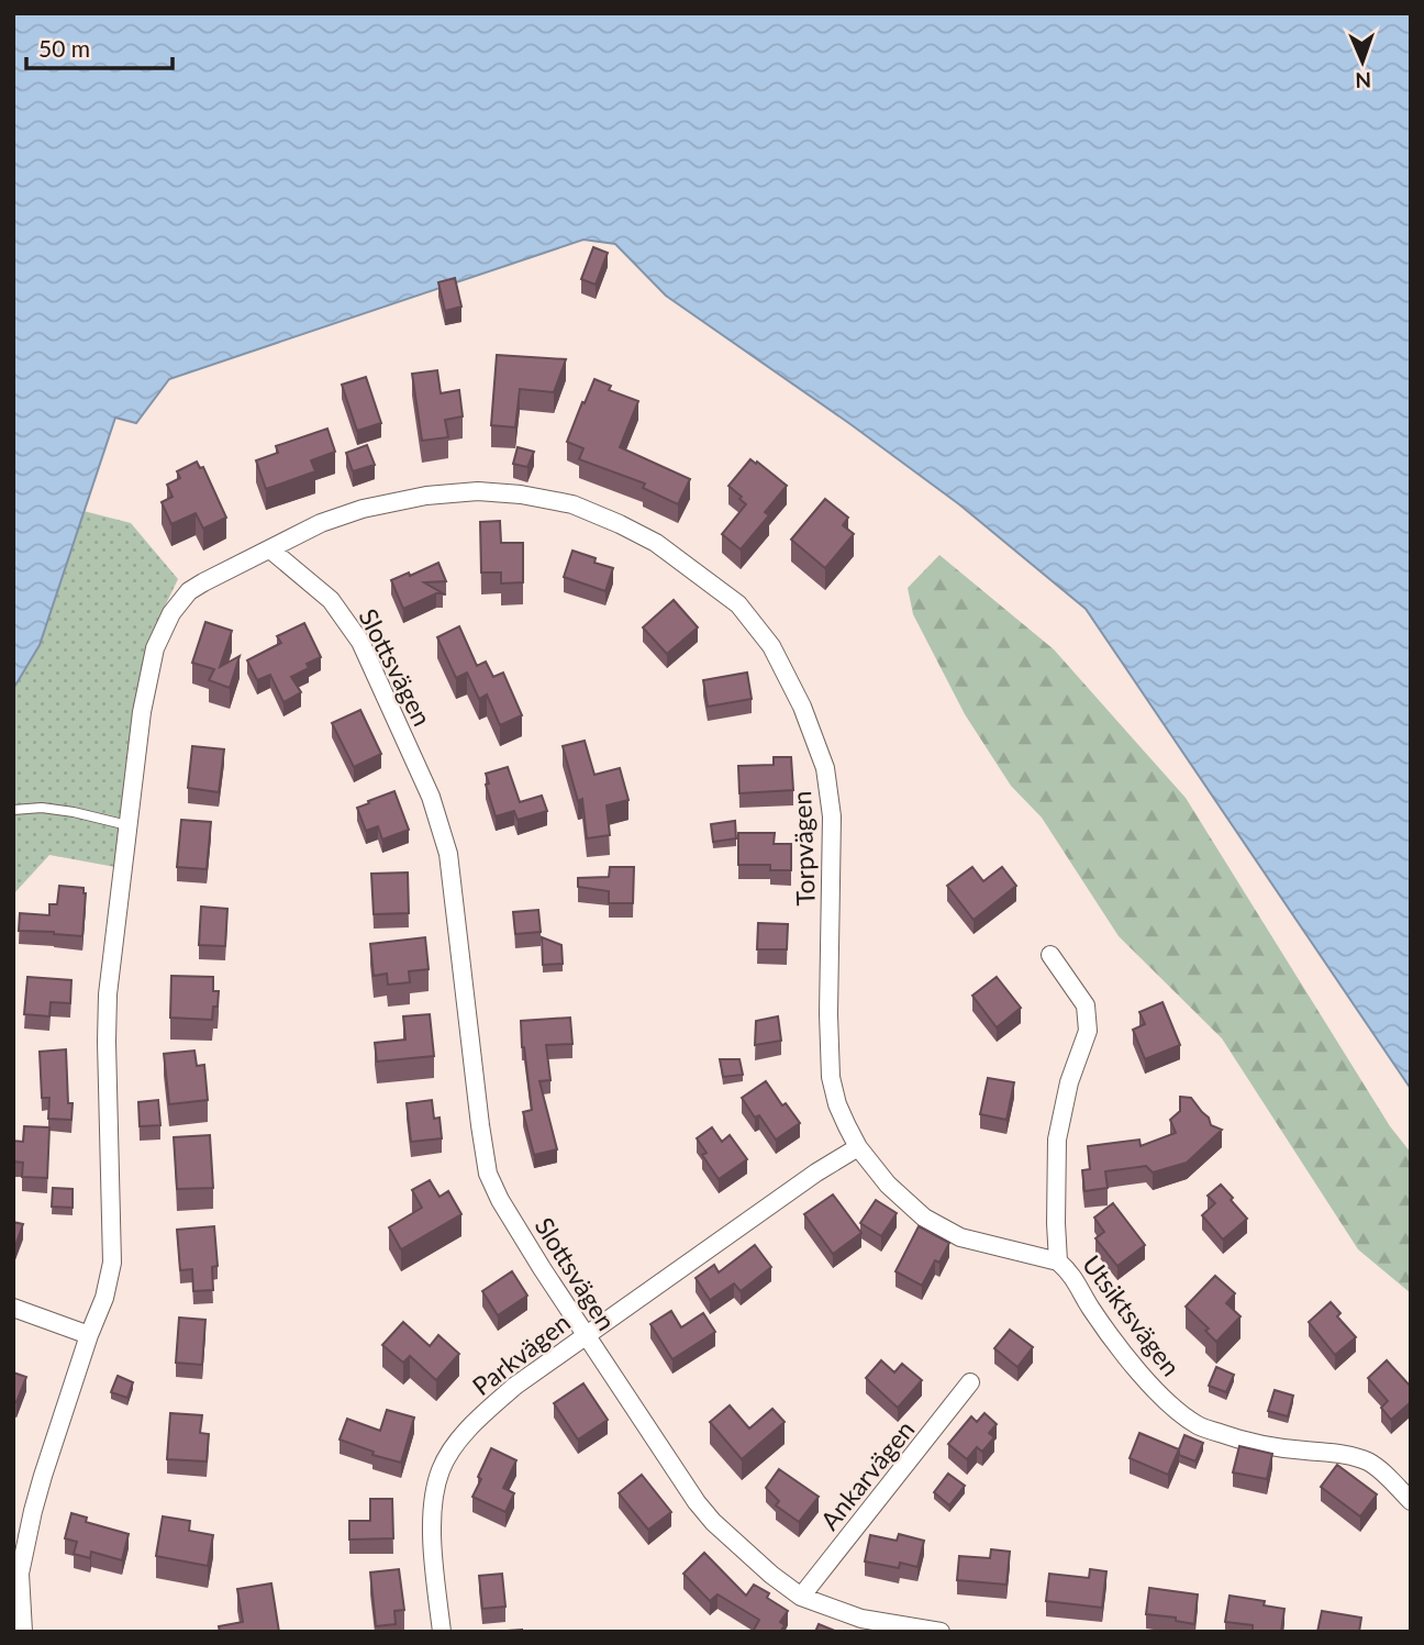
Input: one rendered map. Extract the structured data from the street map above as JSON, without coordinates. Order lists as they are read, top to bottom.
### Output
{
  "streets": {
    "street": [
      "Slottsvägen",
      "Torpvägen",
      "Utsiktsvägen",
      "Parkvägen",
      "Ankarvägen"
    ]
  },
  "crossings": [
    ["Slottsvägen", "Torpvägen"],
    ["Slottsvägen", "Parkvägen"],
    ["Slottsvägen", "Ankarvägen"],
    ["Torpvägen", "Utsiktsvägen"],
    ["Torpvägen", "Parkvägen"]
  ],
  "scale_bar": "50 m",
  "north": "bottom"
}
